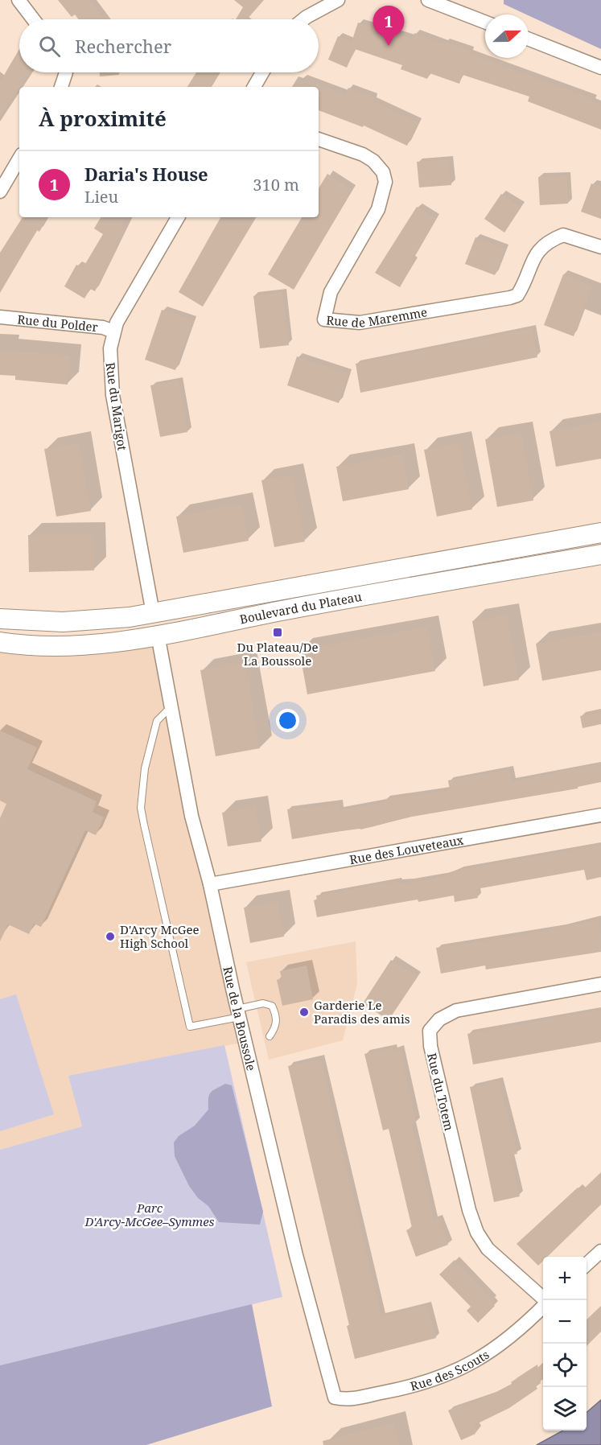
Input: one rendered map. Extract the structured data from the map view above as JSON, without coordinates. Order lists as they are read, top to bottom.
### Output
{
  "streets": {
    "main road": ["Boulevard du Plateau"],
    "street": [
      "Rue de Maremme",
      "Rue du Polder",
      "Rue du Marigot",
      "Rue des Louveteaux",
      "Rue de la Boussole",
      "Rue du Totem",
      "Rue des Scouts"
    ]
  },
  "crossings": [
    ["Rue du Polder", "Rue du Marigot"],
    ["Rue du Marigot", "Boulevard du Plateau"],
    ["Boulevard du Plateau", "Rue de la Boussole"],
    ["Rue des Louveteaux", "Rue de la Boussole"],
    ["Rue de la Boussole", "Rue des Scouts"]
  ],
  "parks": ["Parc D'Arcy-McGee–Symmes"],
  "places": {
    "transit": ["Du Plateau/De La Boussole"],
    "other": ["D'Arcy McGee High School", "Garderie Le Paradis des amis"]
  },
  "north": "right",
  "page": {
    "pins": "1",
    "search": "Rechercher",
    "heading": "À proximité",
    "list": [
      {
        "mark": "1",
        "name": "Daria's House",
        "note": "Lieu",
        "value": "310 m"
      }
    ],
    "map_buttons": ["+", "−"]
  }
}
